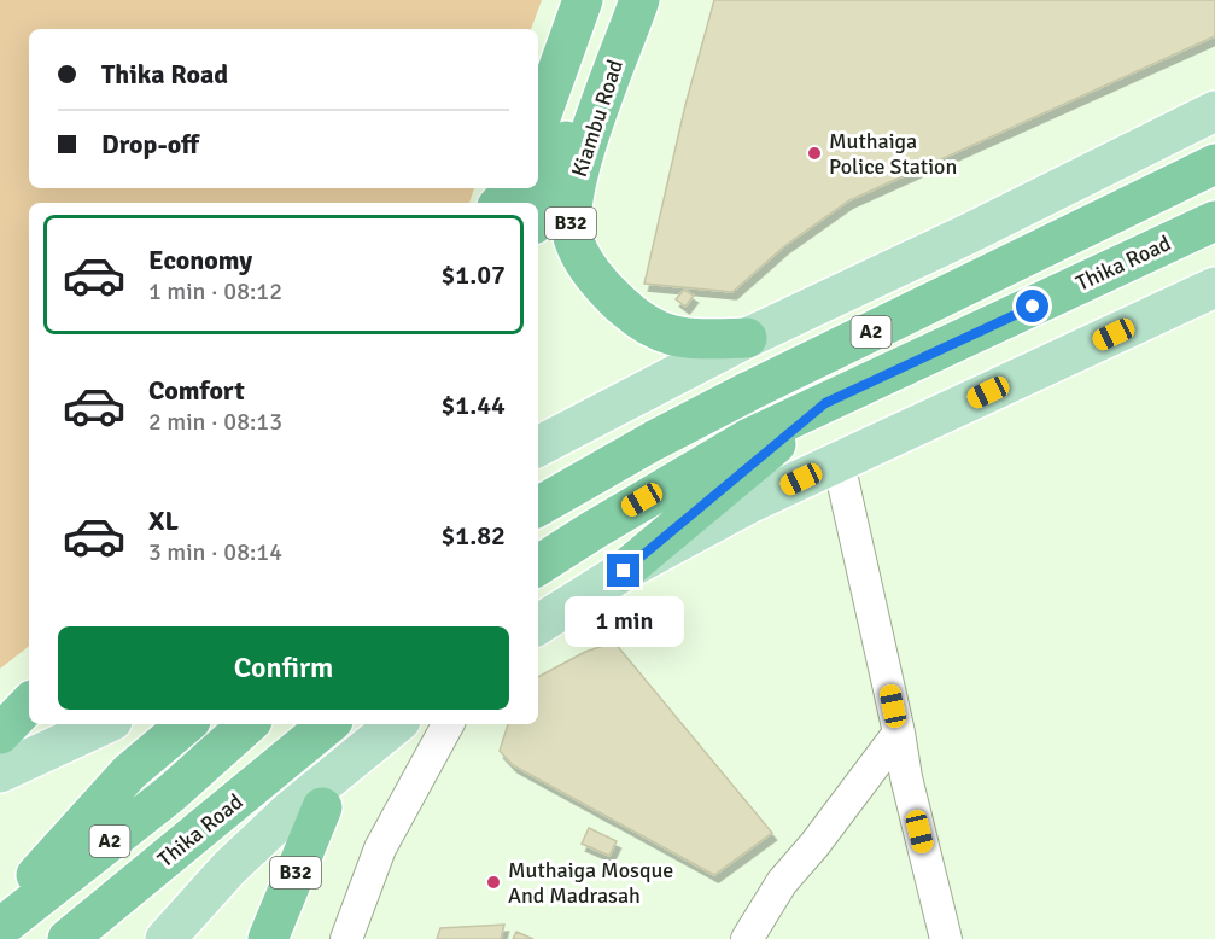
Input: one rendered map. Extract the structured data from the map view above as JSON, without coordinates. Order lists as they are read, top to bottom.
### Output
{
  "streets": {
    "highway": [
      "Kiambu Road",
      "B32",
      "Thika Road",
      "A2"
    ]
  },
  "places": ["Muthaiga Police Station", "Muthaiga Mosque And Madrasah"],
  "page": {
    "banner": ["Thika Road", "Drop-off"],
    "list": [
      {
        "name": "Economy",
        "note": "1 min · 08:12",
        "value": "$1.07"
      },
      {
        "name": "Comfort",
        "note": "2 min · 08:13",
        "value": "$1.44"
      },
      {
        "name": "XL",
        "note": "3 min · 08:14",
        "value": "$1.82"
      }
    ],
    "bubble": "1 min",
    "buttons": "Confirm"
  }
}
